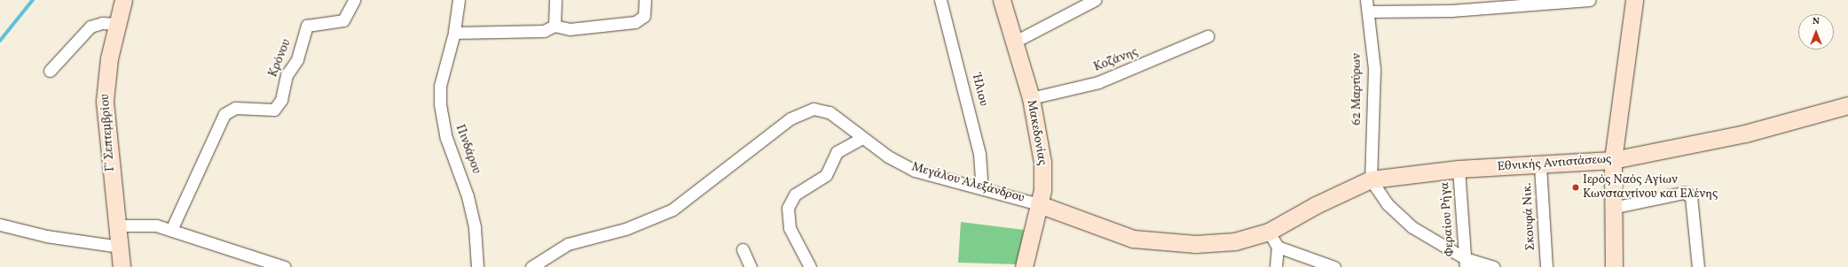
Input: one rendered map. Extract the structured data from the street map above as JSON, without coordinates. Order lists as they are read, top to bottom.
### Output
{
  "streets": {
    "street": [
      "Κρόνου",
      "Κοζάνης",
      "62 Μαρτύρων",
      "Ήλιου",
      "Γ' Σεπτεμβρίου",
      "Μακεδονίας",
      "Πινδάρου",
      "Εθνικής Αντιστάσεως",
      "Μεγάλου Αλεξάνδρου",
      "Σκουφά Νικ.",
      "Φεραίου Ρήγα"
    ]
  },
  "crossings": [
    ["Κοζάνης", "Μακεδονίας"],
    ["62 Μαρτύρων", "Εθνικής Αντιστάσεως"],
    ["Ήλιου", "Μεγάλου Αλεξάνδρου"],
    ["Μακεδονίας", "Μεγάλου Αλεξάνδρου"],
    ["Εθνικής Αντιστάσεως", "Μεγάλου Αλεξάνδρου"],
    ["Εθνικής Αντιστάσεως", "Σκουφά Νικ."],
    ["Εθνικής Αντιστάσεως", "Φεραίου Ρήγα"]
  ],
  "places": ["Ιερός Ναός Αγίων Κωνσταντίνου και Ελένης"],
  "north": "top"
}
